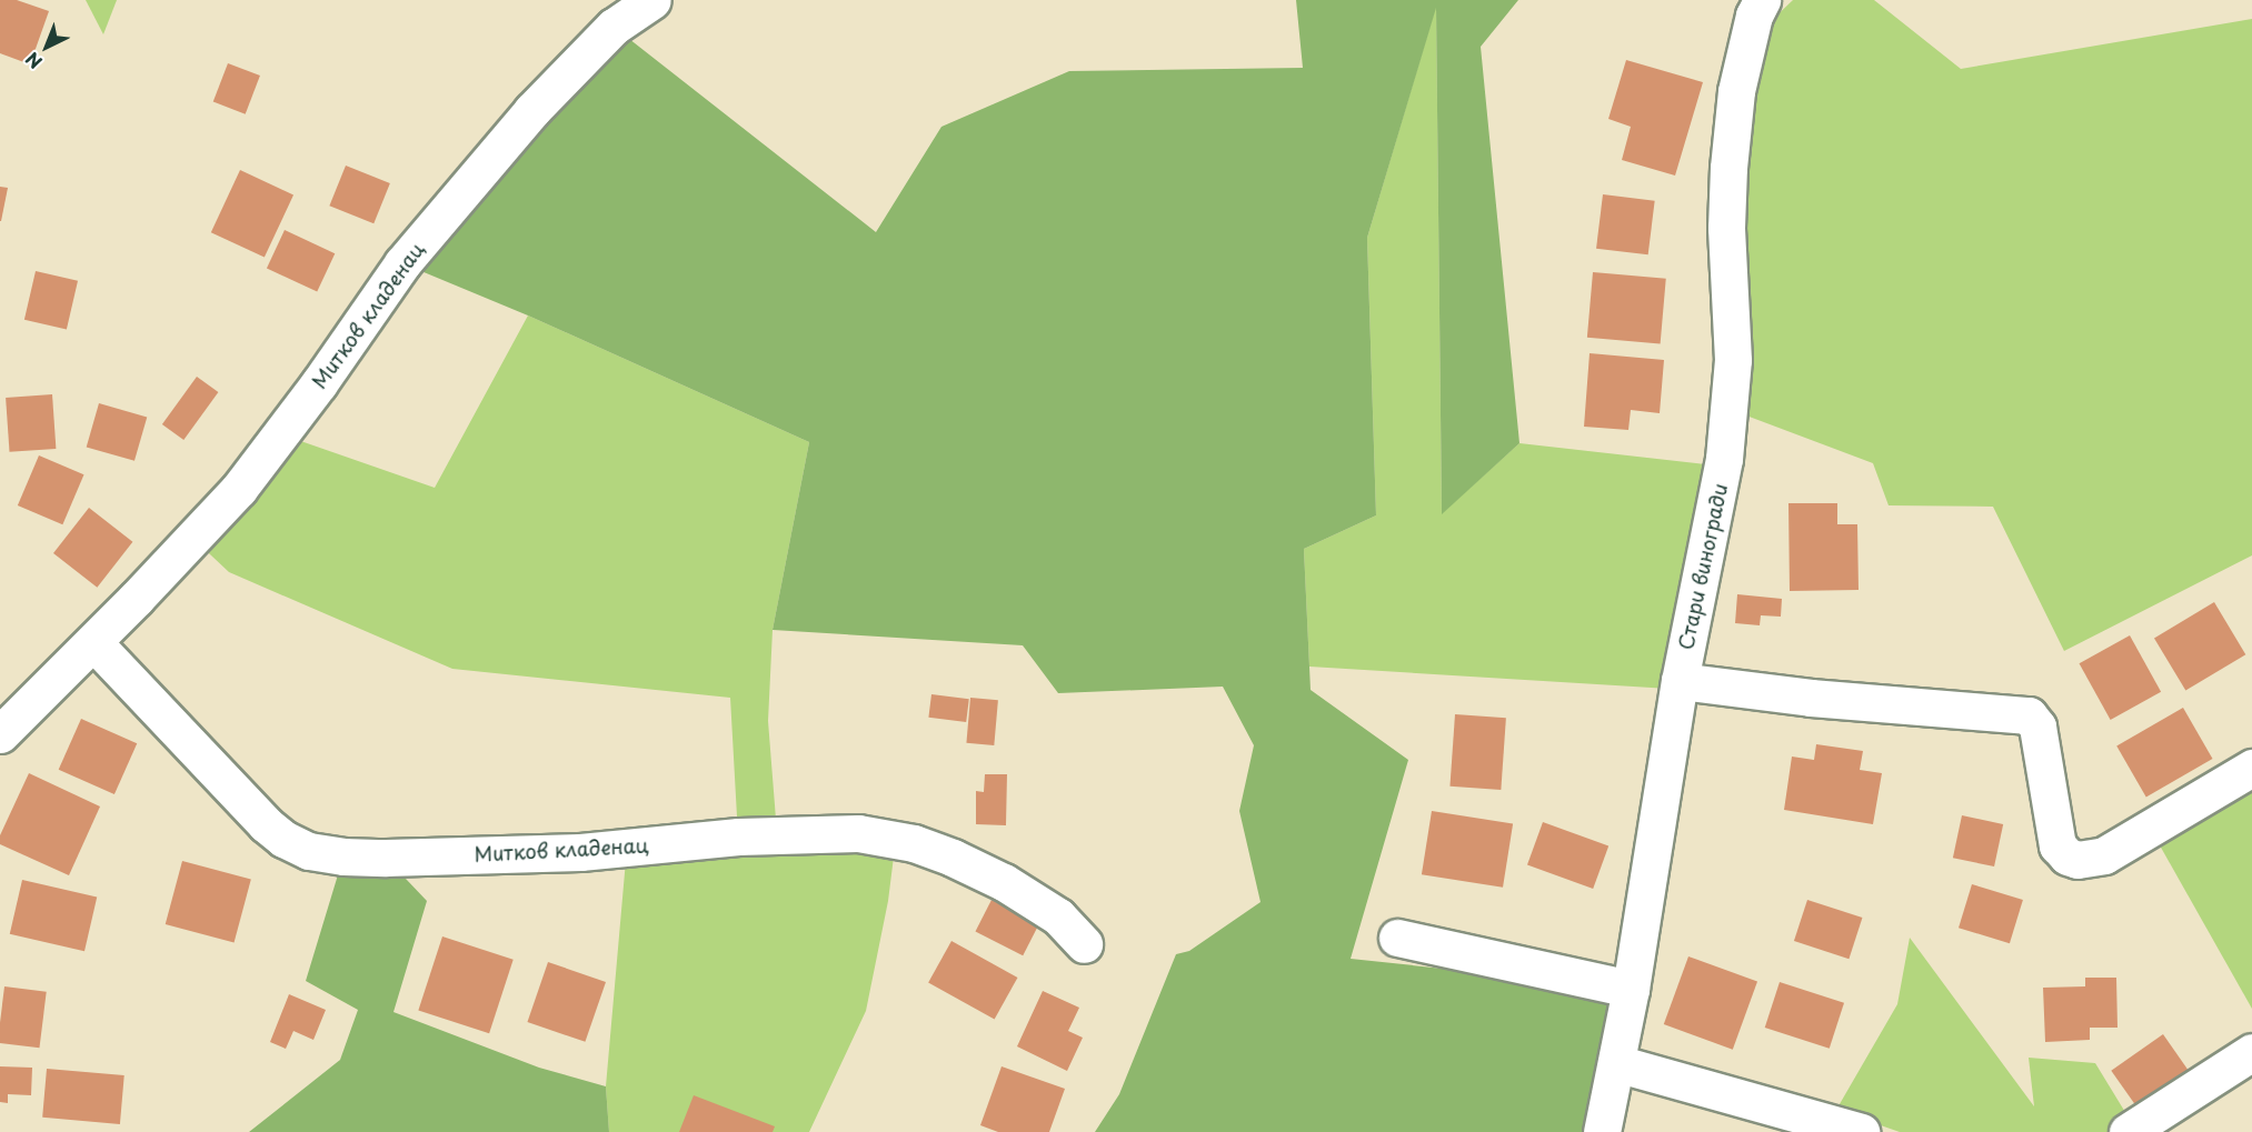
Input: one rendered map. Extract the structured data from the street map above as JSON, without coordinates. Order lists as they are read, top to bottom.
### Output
{
  "streets": {
    "street": ["Митков кладенац", "Стари виногради"]
  },
  "north": "bottom left"
}
